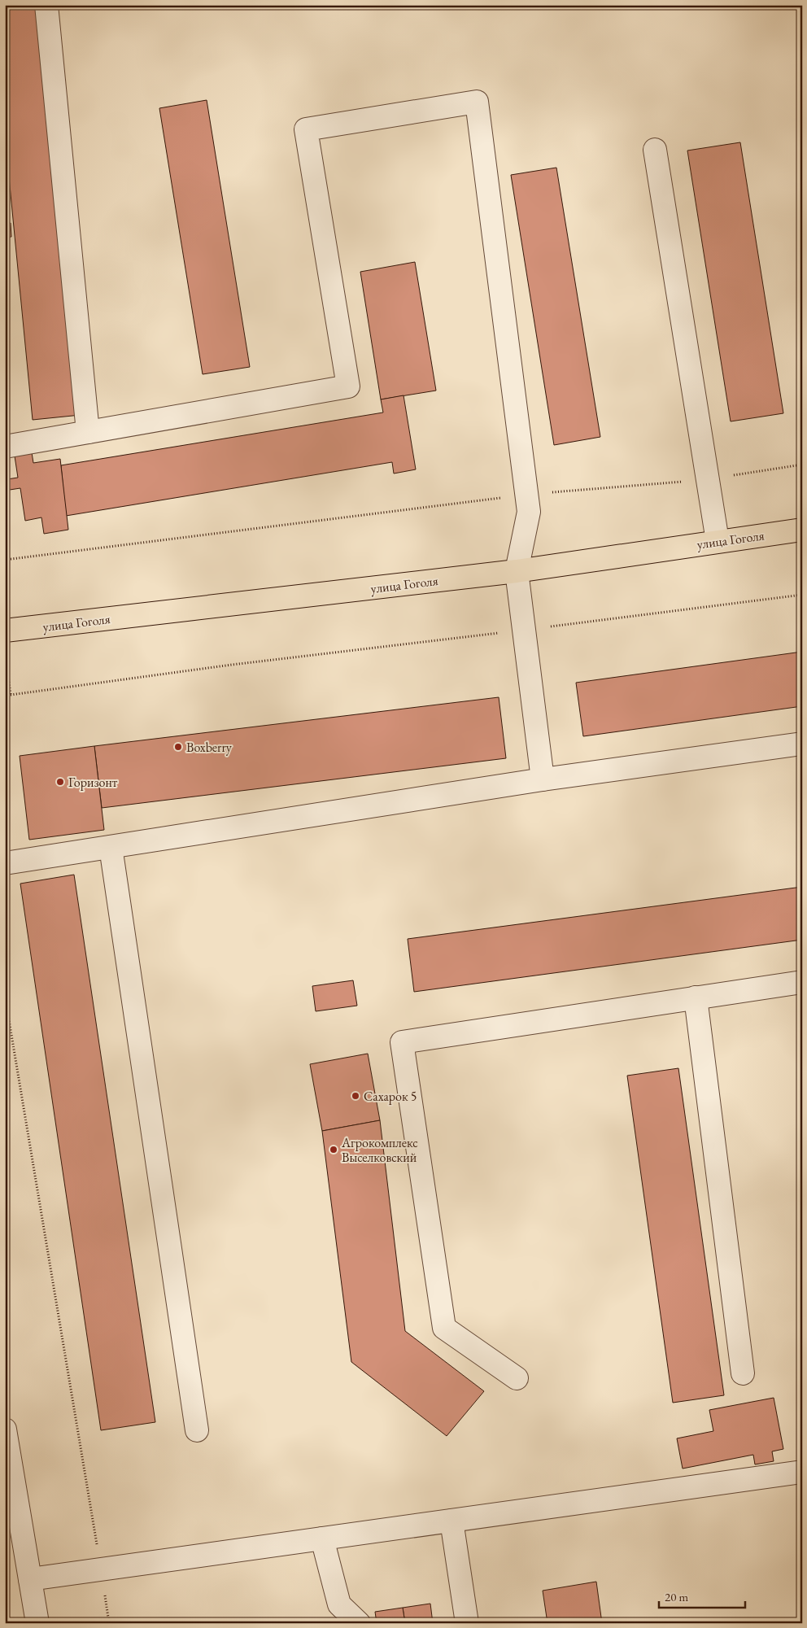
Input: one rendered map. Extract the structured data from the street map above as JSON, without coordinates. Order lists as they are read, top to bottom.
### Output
{
  "streets": {
    "main road": ["улица Гоголя"]
  },
  "places": [
    "Boxberry",
    "Горизонт",
    "Сахарок 5",
    "Агрокомплекс Выселковский"
  ],
  "scale_bar": "20 m"
}
